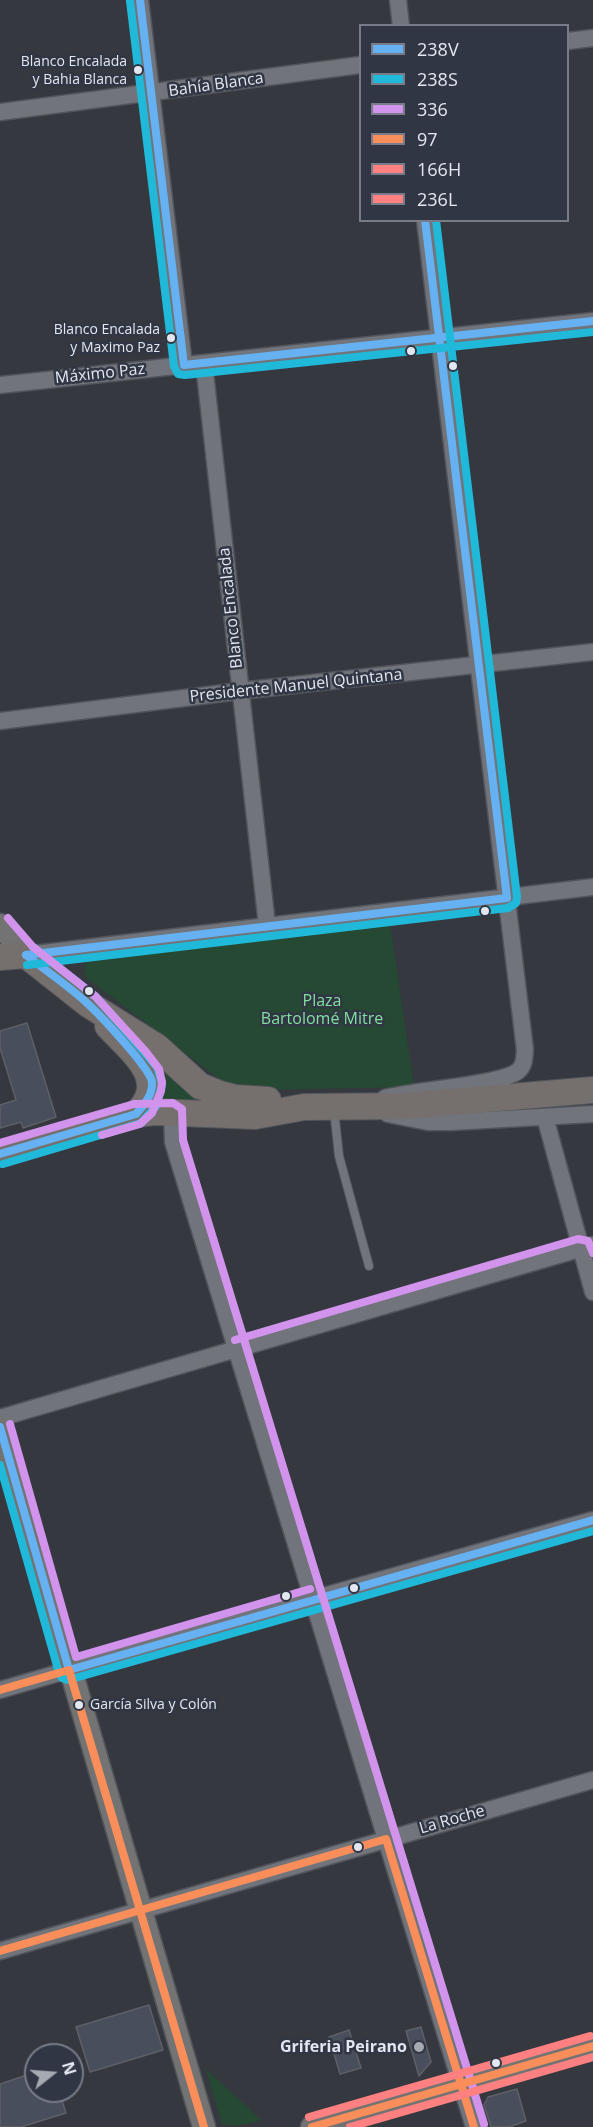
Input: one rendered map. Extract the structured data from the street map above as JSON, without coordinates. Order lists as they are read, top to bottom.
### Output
{
  "streets": {
    "street": [
      "Bahía Blanca",
      "Máximo Paz",
      "Blanco Encalada",
      "Presidente Manuel Quintana",
      "La Roche"
    ]
  },
  "crossings": [
    ["Máximo Paz", "Blanco Encalada"],
    ["Blanco Encalada", "Presidente Manuel Quintana"]
  ],
  "parks": ["Plaza Bartolomé Mitre"],
  "places": [
    "Blanco Encalada y Bahia Blanca",
    "Blanco Encalada y Maximo Paz",
    "García Silva y Colón",
    "Griferia Peirano"
  ],
  "lines": [
    "transit line 238V",
    "transit line 238S",
    "transit line 336",
    "transit line 97",
    "transit line 236L",
    "transit line 166H"
  ],
  "legend": [
    "238V",
    "238S",
    "336",
    "97",
    "166H",
    "236L"
  ],
  "north": "right"
}
